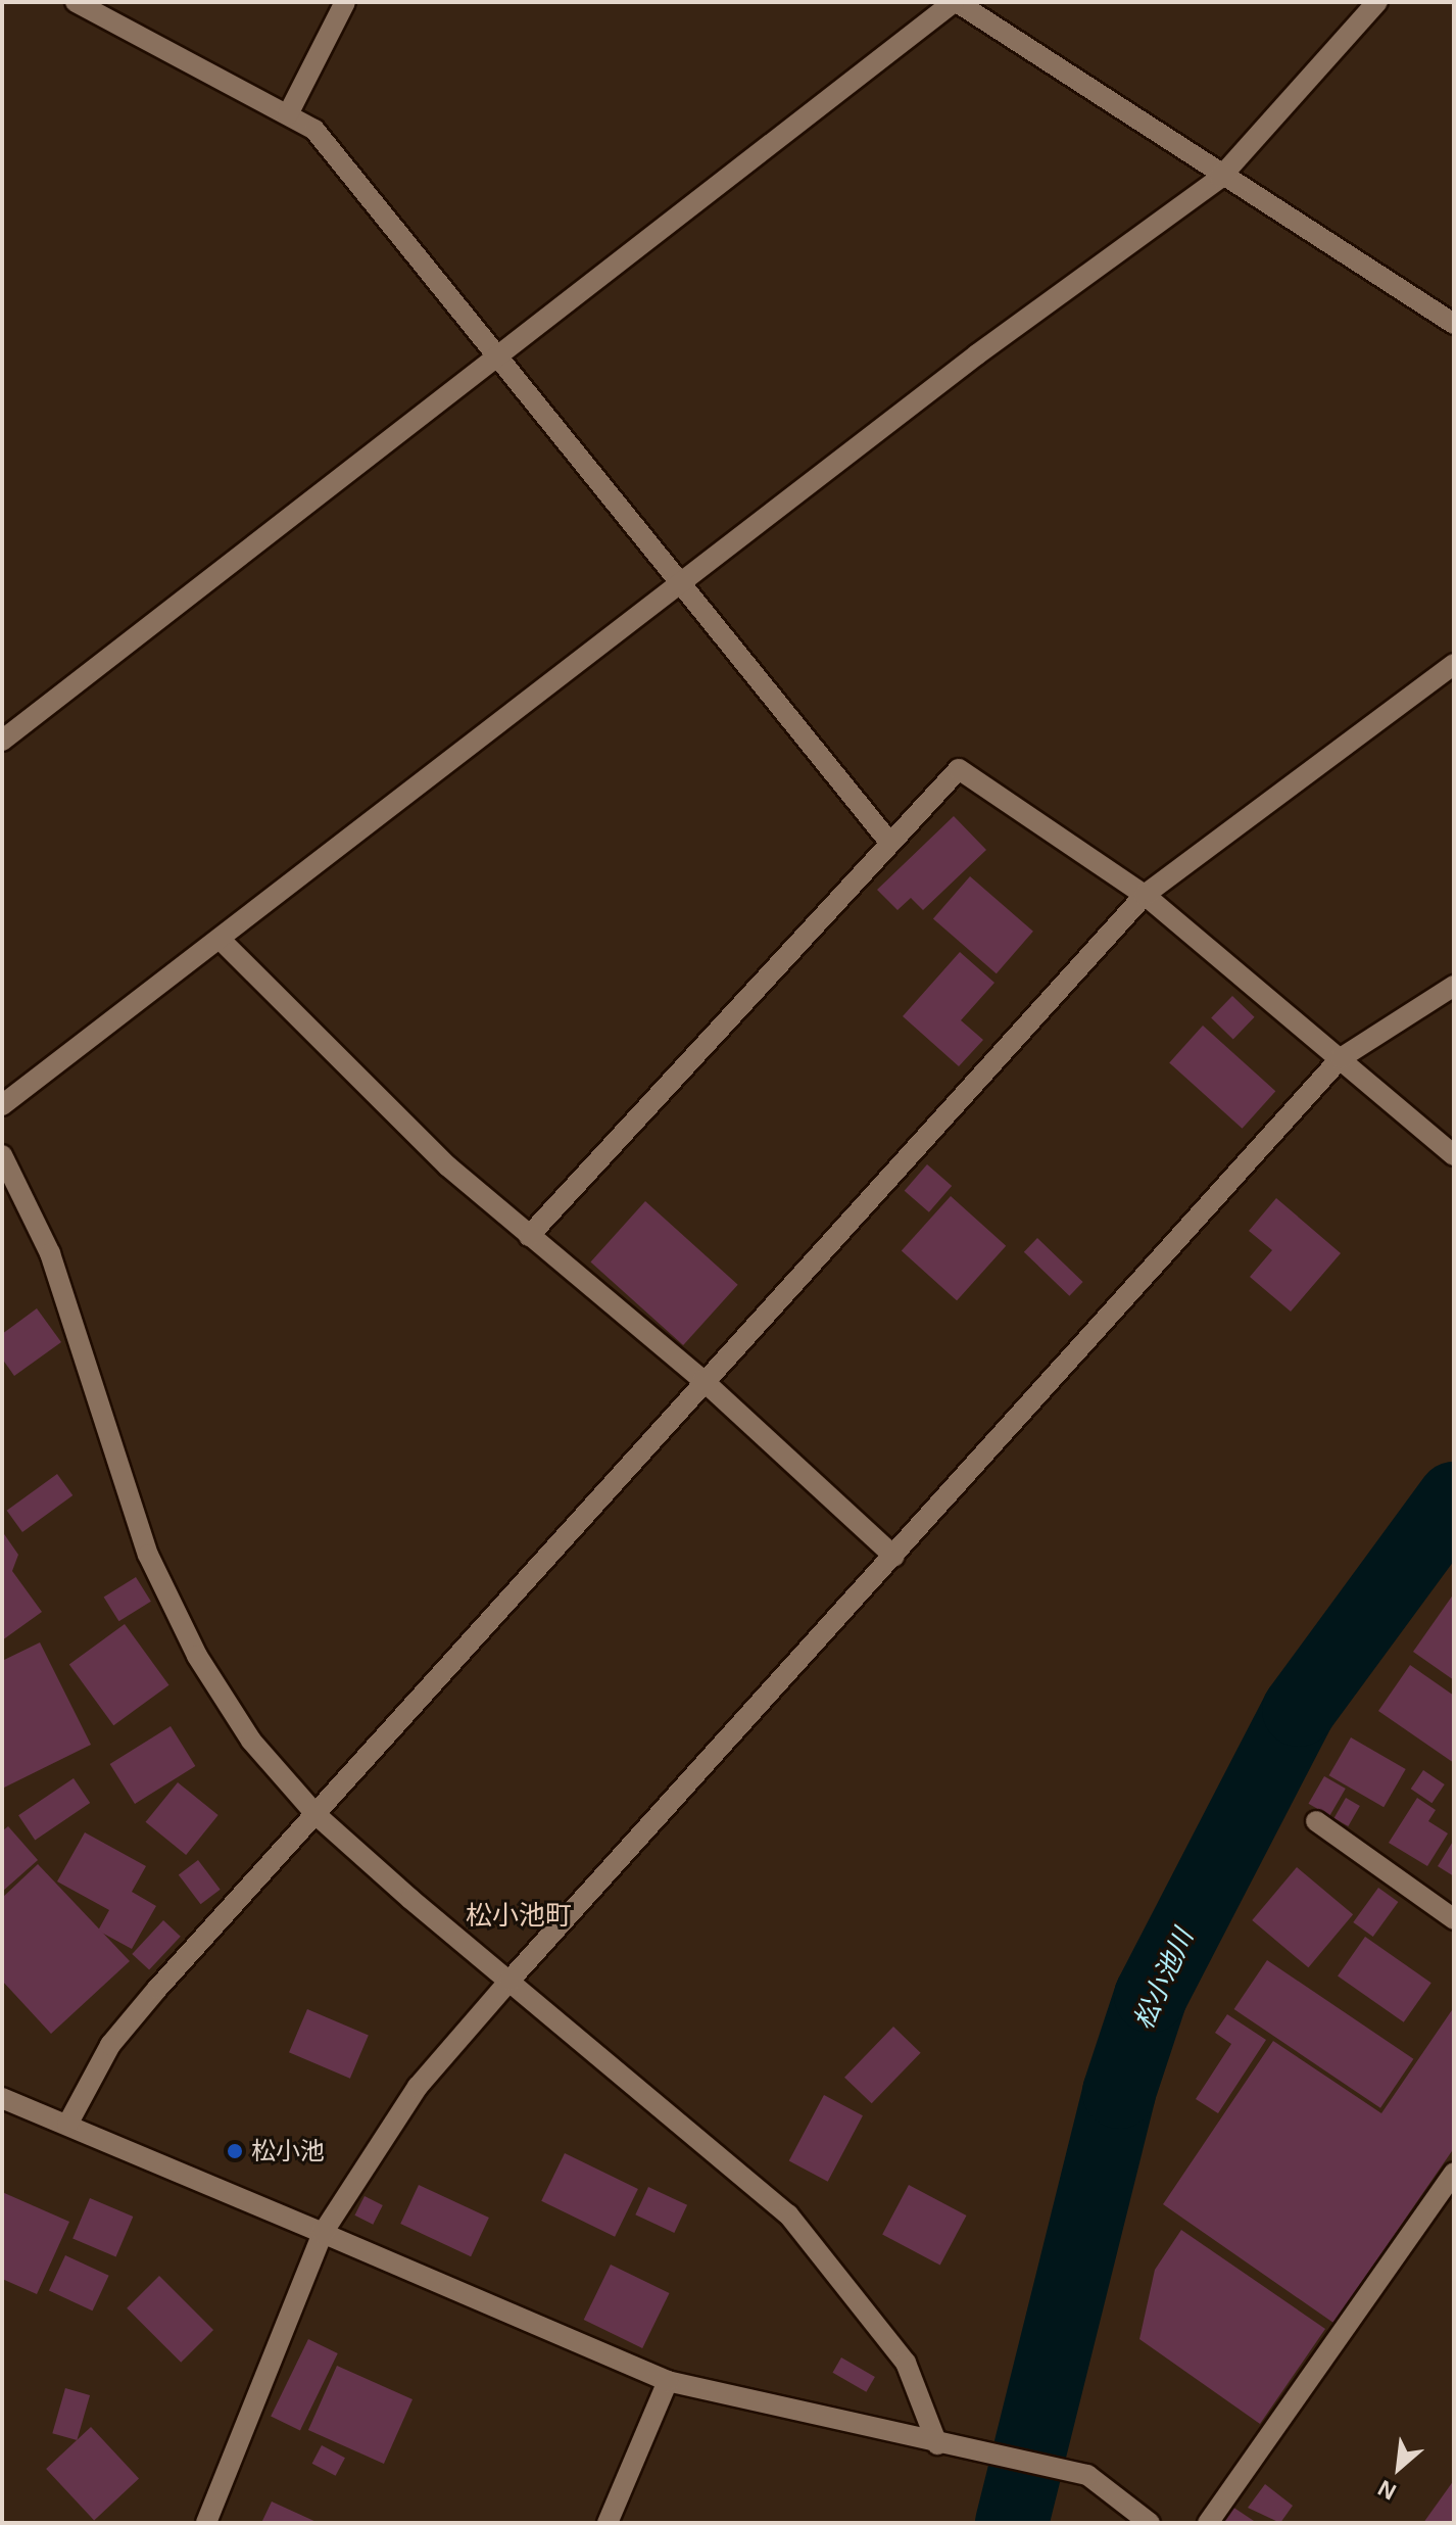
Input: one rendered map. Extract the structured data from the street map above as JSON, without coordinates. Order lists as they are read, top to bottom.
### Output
{
  "districts": ["松小池町"],
  "water": ["松小池川"],
  "places": ["松小池"],
  "north": "bottom left"
}
